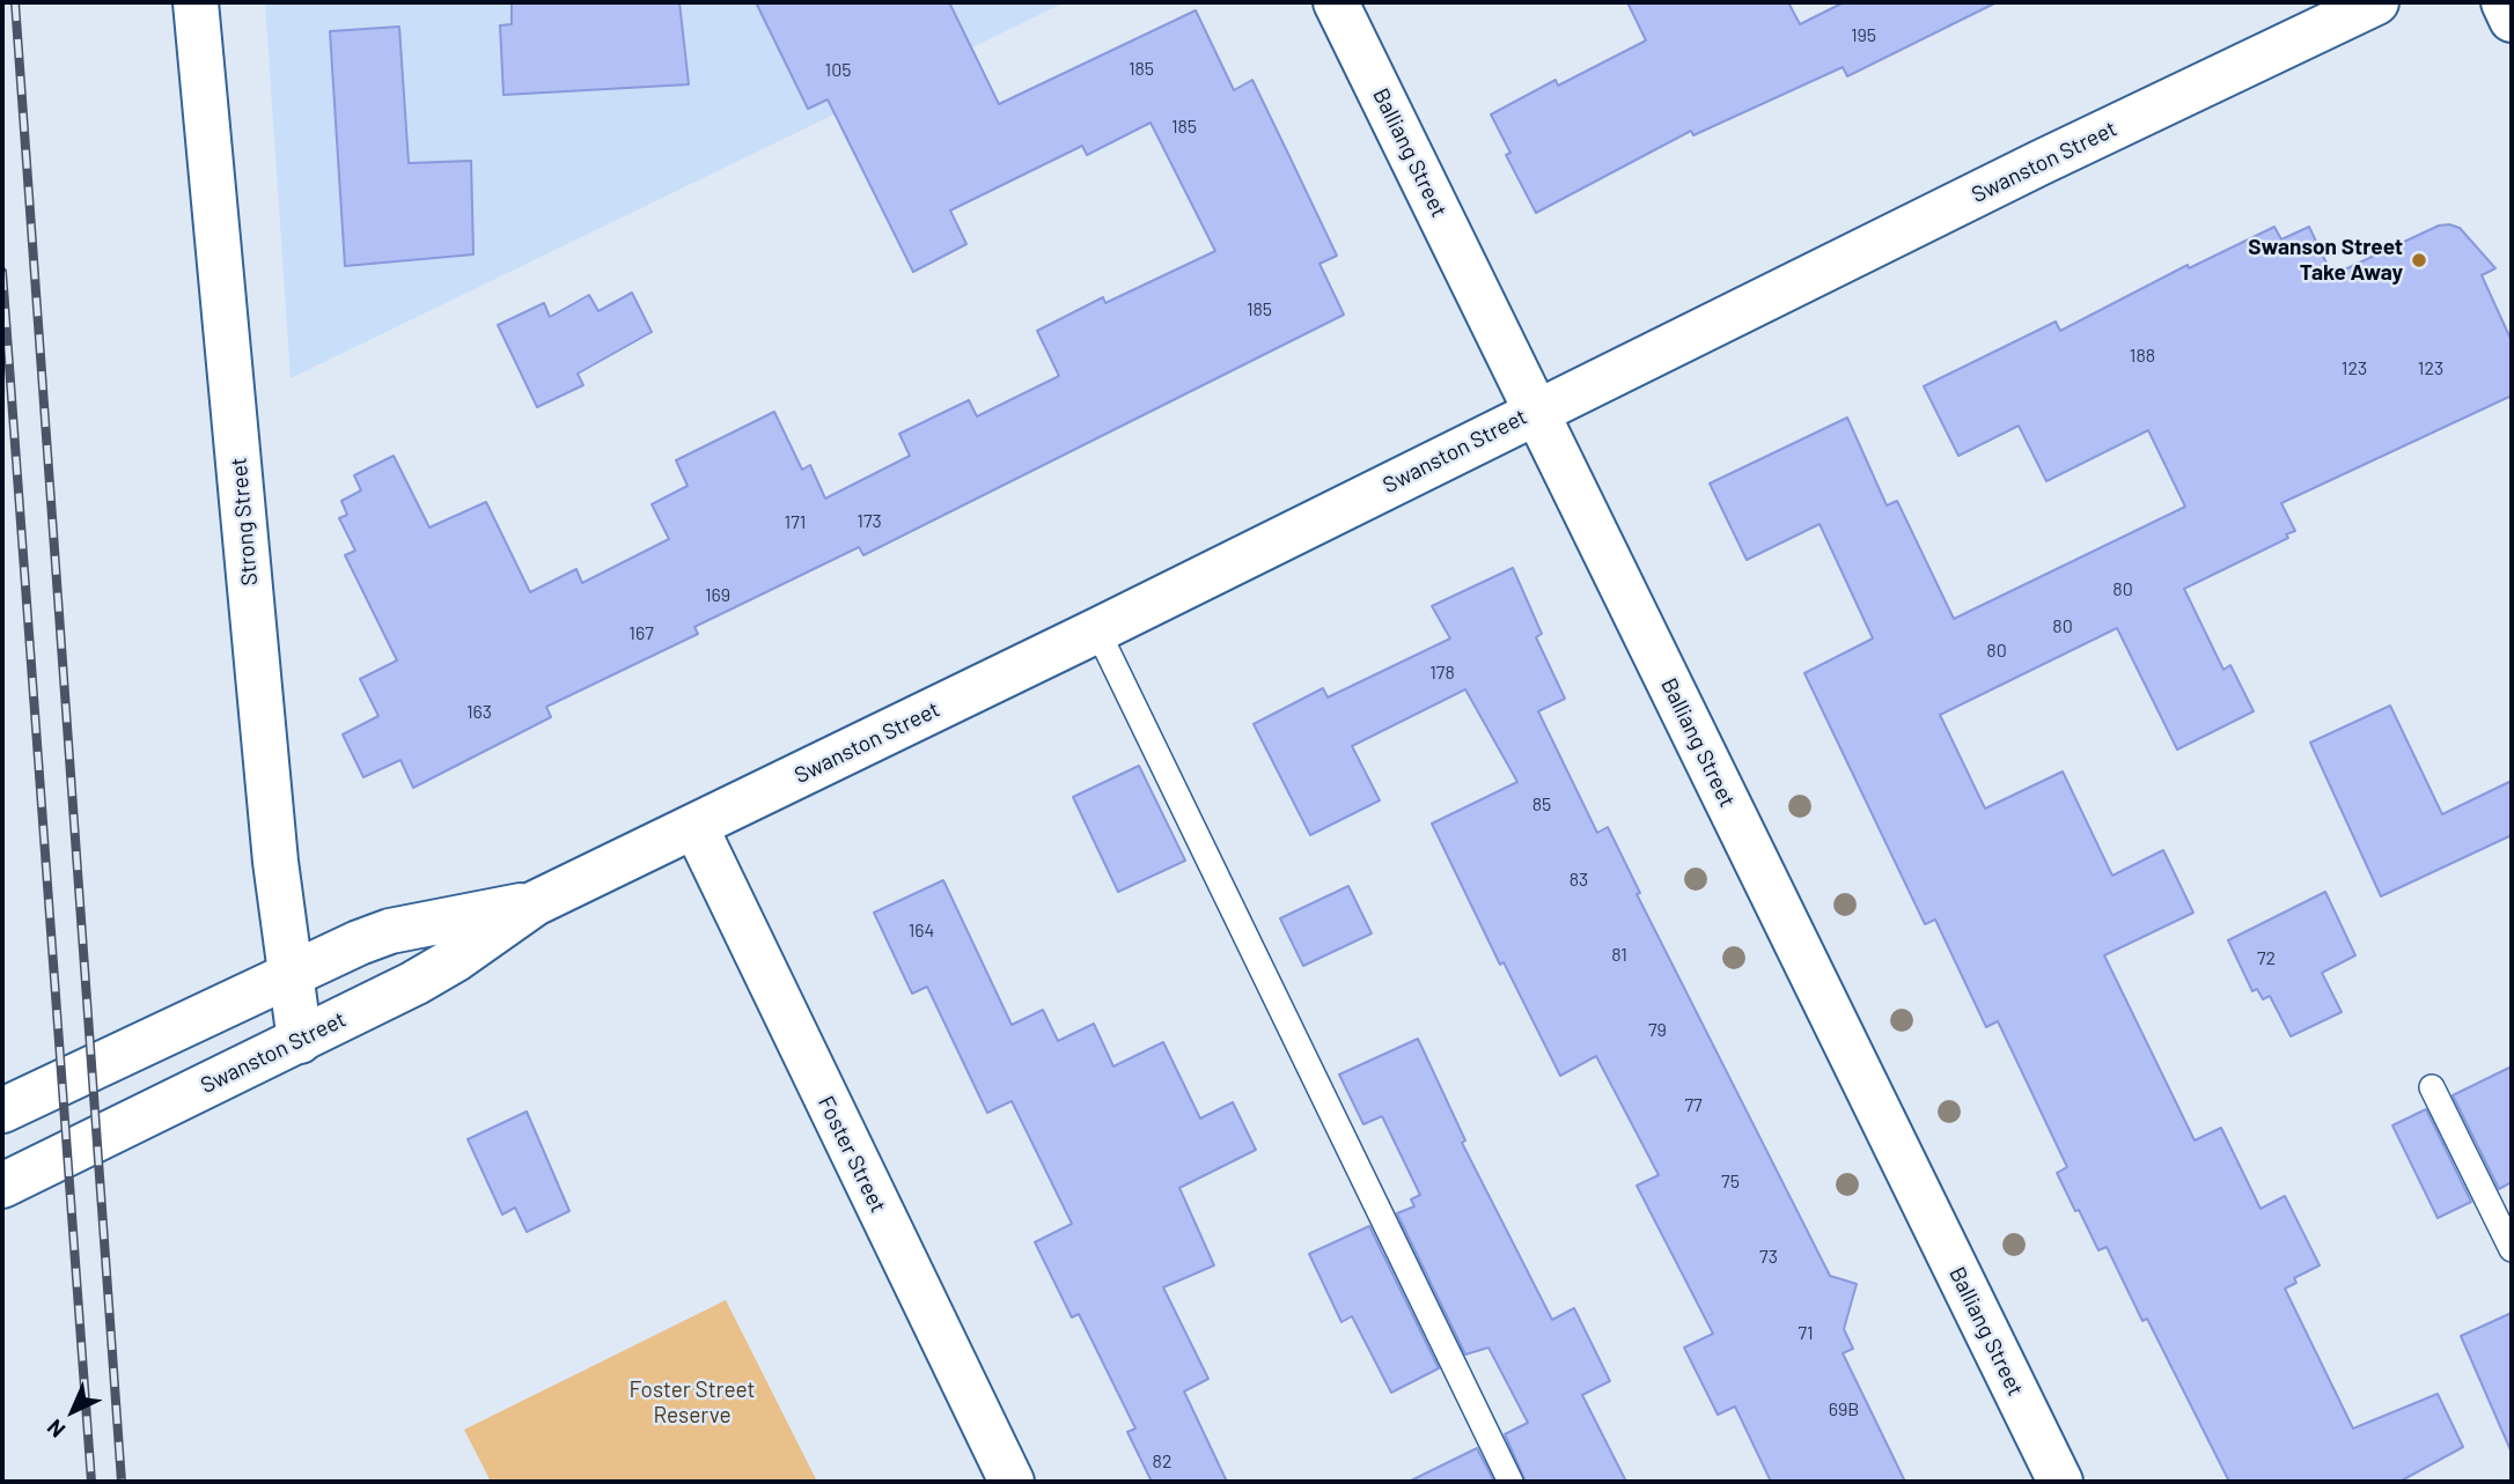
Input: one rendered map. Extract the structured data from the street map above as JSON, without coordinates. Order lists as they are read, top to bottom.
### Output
{
  "streets": {
    "street": [
      "Balliang Street",
      "Swanston Street",
      "Strong Street",
      "Foster Street"
    ]
  },
  "crossings": [
    ["Balliang Street", "Swanston Street"],
    ["Swanston Street", "Strong Street"],
    ["Swanston Street", "Foster Street"]
  ],
  "parks": ["Foster Street Reserve"],
  "places": ["Swanson Street Take Away"],
  "house_numbers": [
    "195",
    "185",
    "105",
    "185",
    "185",
    "188",
    "123",
    "123",
    "173",
    "171",
    "80",
    "169",
    "80",
    "167",
    "80",
    "178",
    "163",
    "85",
    "83",
    "164",
    "81",
    "72",
    "79",
    "77",
    "75",
    "73",
    "71",
    "69B",
    "82"
  ],
  "north": "bottom left"
}
